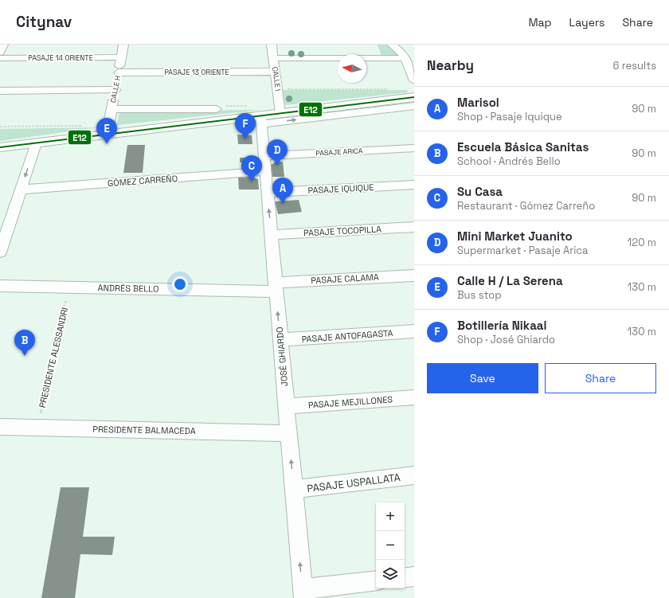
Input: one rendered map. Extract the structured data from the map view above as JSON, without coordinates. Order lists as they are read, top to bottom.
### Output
{
  "streets": {
    "street": [
      "PASAJE 14 ORIENTE",
      "PASAJE 13 ORIENTE",
      "CALLE I",
      "CALLE H",
      "PASAJE ARICA",
      "GÓMEZ CARREÑO",
      "PASAJE IQUIQUE",
      "PASAJE TOCOPILLA",
      "PASAJE CALAMA",
      "ANDRÉS BELLO",
      "PASAJE ANTOFAGASTA",
      "JOSÉ GHIARDO",
      "PASAJE MEJILLONES",
      "PRESIDENTE BALMACEDA",
      "PASAJE USPALLATA"
    ],
    "path": ["PRESIDENTE ALESSANDRI"]
  },
  "crossings": [
    ["PASAJE 14 ORIENTE", "CALLE H"],
    ["PASAJE 13 ORIENTE", "CALLE I"],
    ["PASAJE 13 ORIENTE", "CALLE H"],
    ["PASAJE ARICA", "JOSÉ GHIARDO"],
    ["GÓMEZ CARREÑO", "JOSÉ GHIARDO"],
    ["PASAJE IQUIQUE", "JOSÉ GHIARDO"],
    ["PASAJE TOCOPILLA", "JOSÉ GHIARDO"],
    ["PASAJE CALAMA", "ANDRÉS BELLO"],
    ["PASAJE CALAMA", "JOSÉ GHIARDO"],
    ["ANDRÉS BELLO", "JOSÉ GHIARDO"],
    ["ANDRÉS BELLO", "PRESIDENTE ALESSANDRI"],
    ["PASAJE ANTOFAGASTA", "JOSÉ GHIARDO"],
    ["JOSÉ GHIARDO", "PASAJE MEJILLONES"],
    ["JOSÉ GHIARDO", "PRESIDENTE BALMACEDA"],
    ["JOSÉ GHIARDO", "PASAJE USPALLATA"],
    ["PRESIDENTE ALESSANDRI", "PRESIDENTE BALMACEDA"]
  ],
  "one_way": ["JOSÉ GHIARDO"],
  "lines": ["transit line E12"],
  "north": "left",
  "page": {
    "header": "Citynav",
    "nav": ["Map", "Layers", "Share"],
    "heading": ["Nearby", "6 results"],
    "list": [
      {
        "mark": "A",
        "name": "Marisol",
        "note": "Shop · Pasaje Iquique",
        "value": "90 m"
      },
      {
        "mark": "B",
        "name": "Escuela Básica Sanitas",
        "note": "School · Andrés Bello",
        "value": "90 m"
      },
      {
        "mark": "C",
        "name": "Su Casa",
        "note": "Restaurant · Gómez Carreño",
        "value": "90 m"
      },
      {
        "mark": "D",
        "name": "Mini Market Juanito",
        "note": "Supermarket · Pasaje Arica",
        "value": "120 m"
      },
      {
        "mark": "E",
        "name": "Calle H / La Serena",
        "note": "Bus stop",
        "value": "130 m"
      },
      {
        "mark": "F",
        "name": "Botillería Nikaal",
        "note": "Shop · José Ghiardo",
        "value": "130 m"
      }
    ],
    "pins": [
      "F",
      "E",
      "D",
      "C",
      "A",
      "B"
    ],
    "buttons": ["Save", "Share"],
    "map_buttons": ["+", "−"]
  }
}
